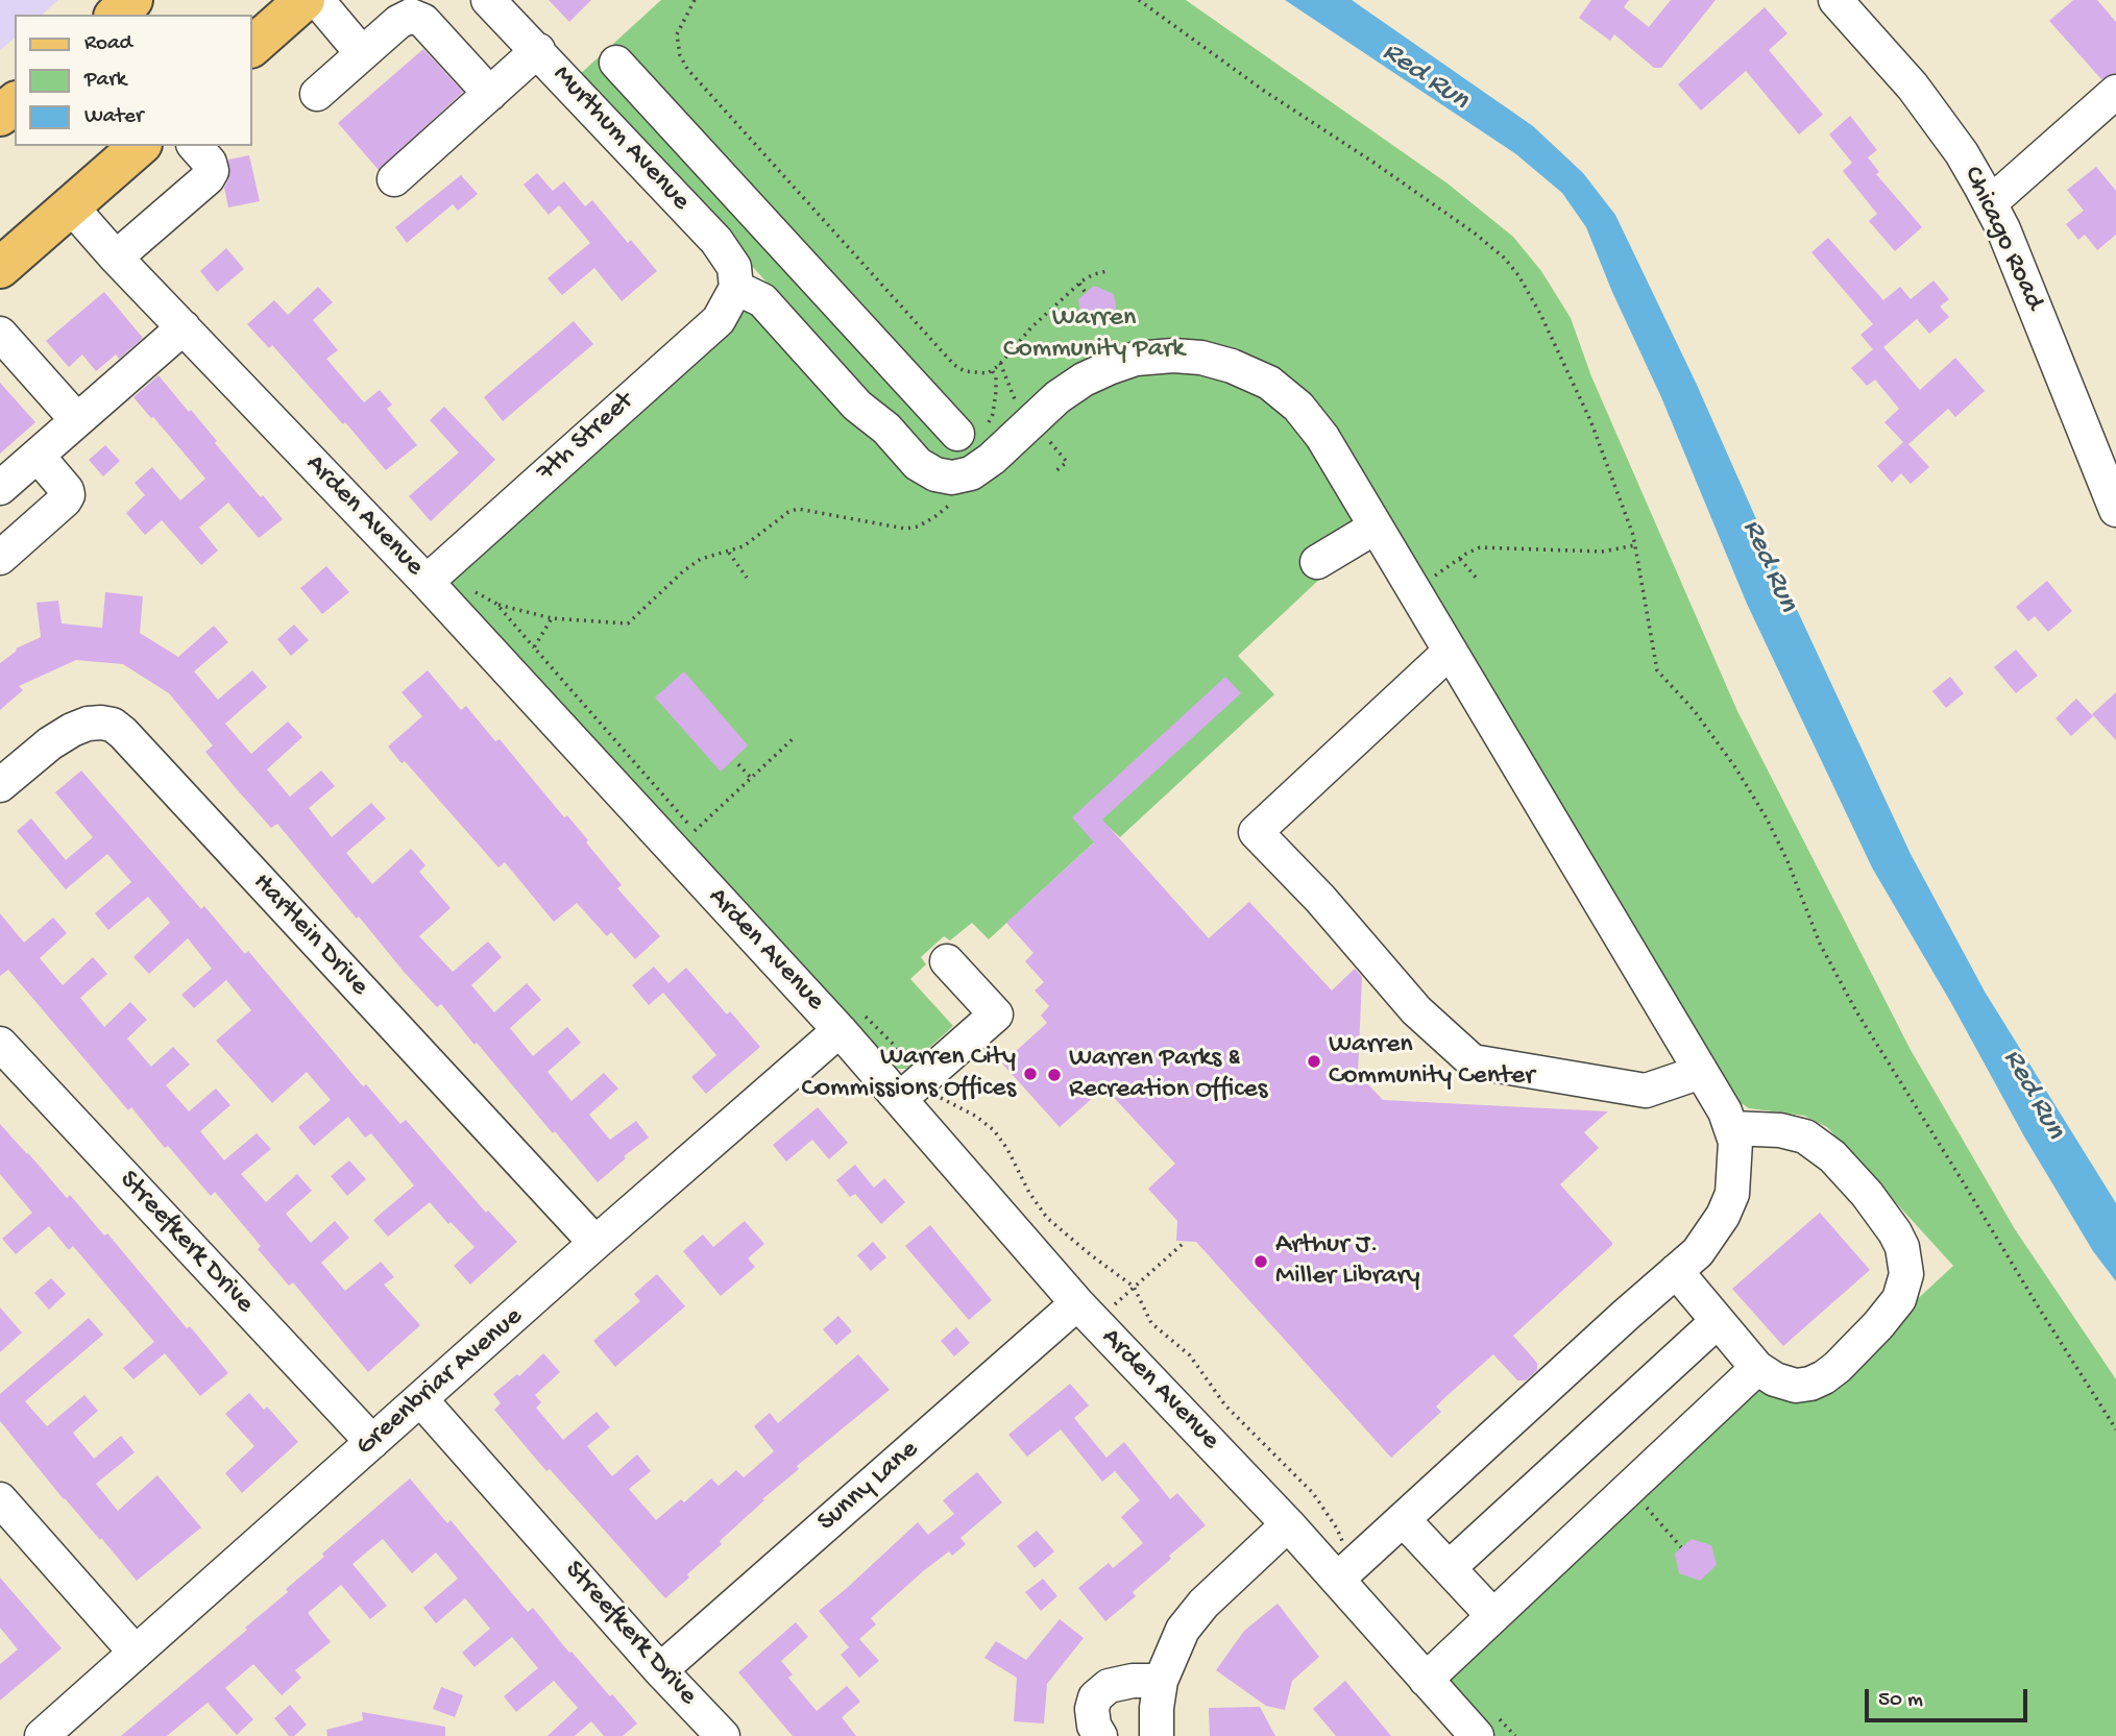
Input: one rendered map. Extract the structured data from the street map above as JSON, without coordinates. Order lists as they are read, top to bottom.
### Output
{
  "streets": {
    "street": [
      "Murthum Avenue",
      "Chicago Road",
      "7th Street",
      "Arden Avenue",
      "Hartlein Drive",
      "Streefkerk Drive",
      "Greenbriar Avenue",
      "Sunny Lane"
    ]
  },
  "crossings": [
    ["Murthum Avenue", "7th Street"],
    ["7th Street", "Arden Avenue"],
    ["Arden Avenue", "Greenbriar Avenue"],
    ["Arden Avenue", "Sunny Lane"],
    ["Hartlein Drive", "Greenbriar Avenue"],
    ["Streefkerk Drive", "Greenbriar Avenue"],
    ["Streefkerk Drive", "Sunny Lane"]
  ],
  "water": ["Red Run"],
  "parks": ["Warren Community Park"],
  "places": [
    "Warren Community Center",
    "Warren City Commissions Offices",
    "Warren Parks & Recreation Offices",
    "Arthur J. Miller Library"
  ],
  "legend": ["Road", "Park", "Water"],
  "scale_bar": "50 m"
}
